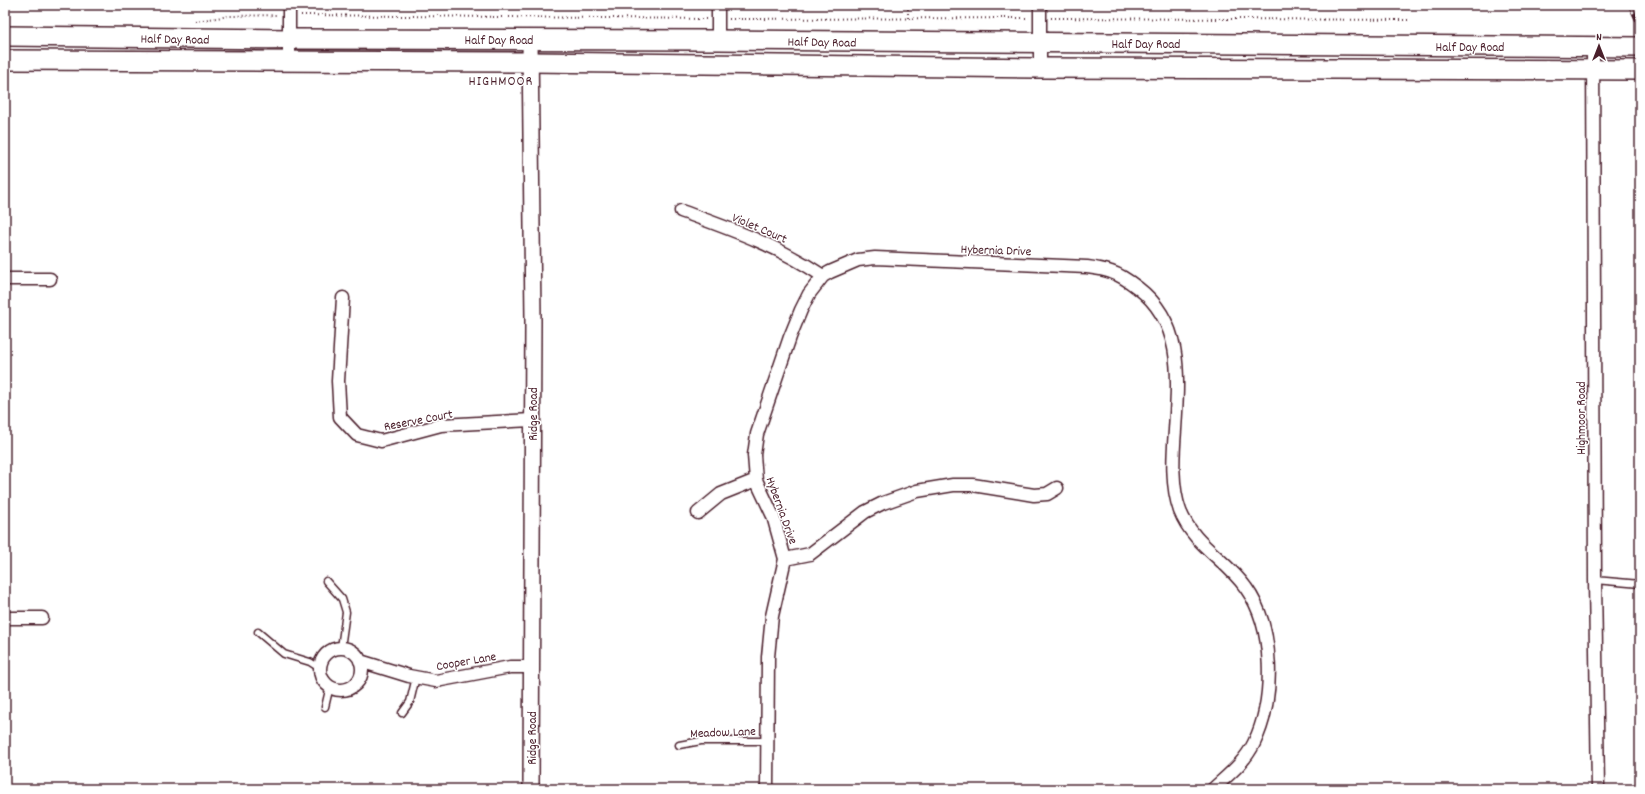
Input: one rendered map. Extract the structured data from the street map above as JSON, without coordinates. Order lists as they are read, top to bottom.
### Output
{
  "streets": {
    "main road": ["Half Day Road"],
    "street": [
      "Violet Court",
      "Hybernia Drive",
      "Ridge Road",
      "Highmoor Road",
      "Reserve Court",
      "Cooper Lane"
    ],
    "lane": ["Meadow Lane"]
  },
  "crossings": [
    ["Half Day Road", "Ridge Road"],
    ["Half Day Road", "Highmoor Road"],
    ["Violet Court", "Hybernia Drive"],
    ["Hybernia Drive", "Meadow Lane"],
    ["Ridge Road", "Reserve Court"],
    ["Ridge Road", "Cooper Lane"]
  ],
  "districts": ["HIGHMOOR"],
  "north": "top"
}
